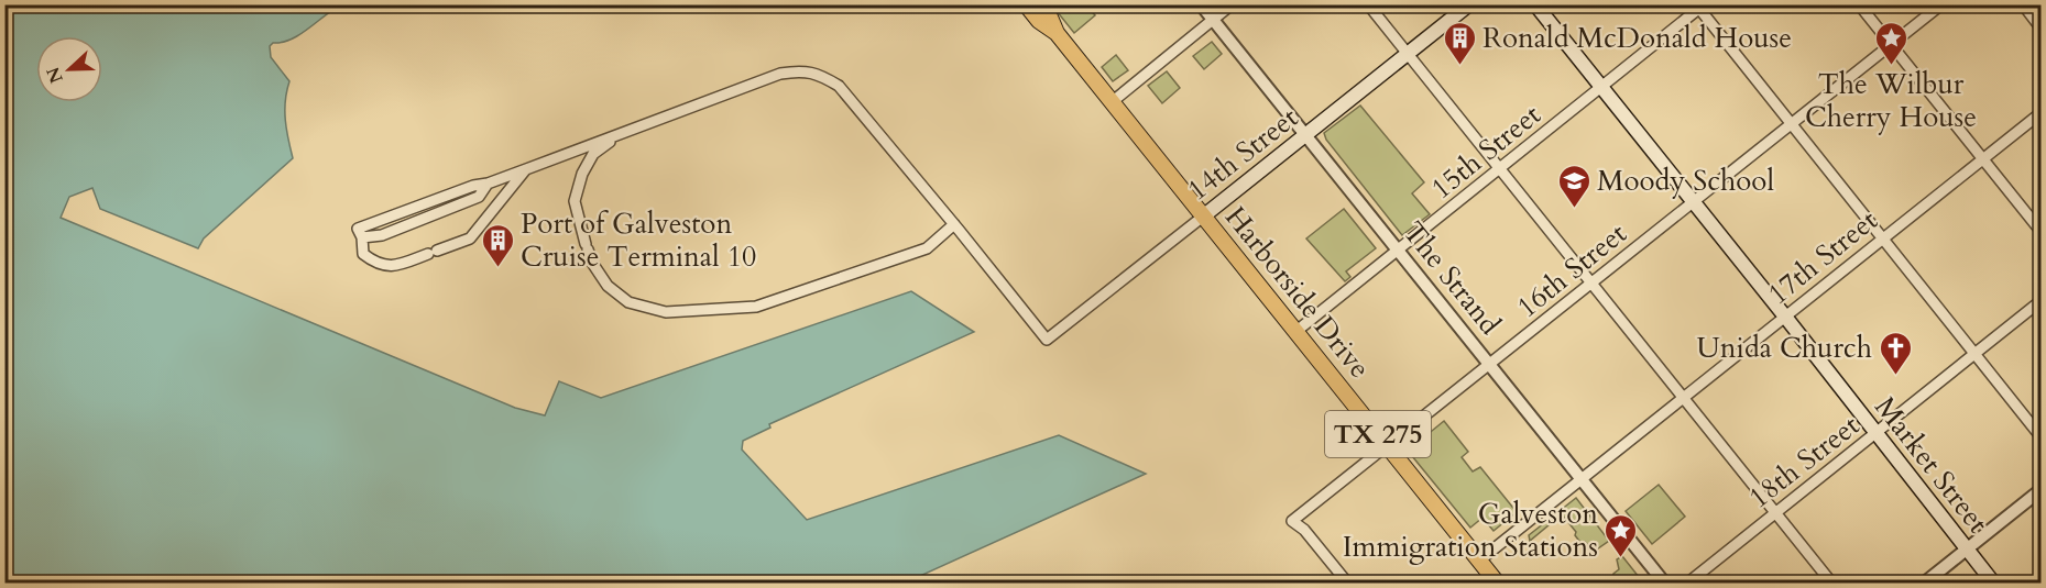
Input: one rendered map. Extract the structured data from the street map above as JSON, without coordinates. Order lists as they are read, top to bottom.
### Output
{
  "streets": {
    "main road": [
      "14th Street",
      "Harborside Drive",
      "TX 275",
      "Market Street"
    ],
    "street": [
      "15th Street",
      "17th Street",
      "16th Street",
      "The Strand",
      "18th Street"
    ]
  },
  "crossings": [
    ["15th Street", "The Strand"],
    ["15th Street", "Harborside Drive"],
    ["15th Street", "Market Street"],
    ["14th Street", "The Strand"],
    ["14th Street", "Harborside Drive"],
    ["17th Street", "The Strand"],
    ["17th Street", "Harborside Drive"],
    ["17th Street", "Market Street"],
    ["16th Street", "The Strand"],
    ["16th Street", "Harborside Drive"],
    ["16th Street", "Market Street"],
    ["18th Street", "Market Street"]
  ],
  "places": {
    "building": ["Ronald McDonald House", "Port of Galveston Cruise Terminal 10"],
    "place": ["The Wilbur Cherry House", "Galveston Immigration Stations"],
    "school or university": ["Moody School"],
    "church": ["Unida Church"]
  },
  "north": "left"
}
